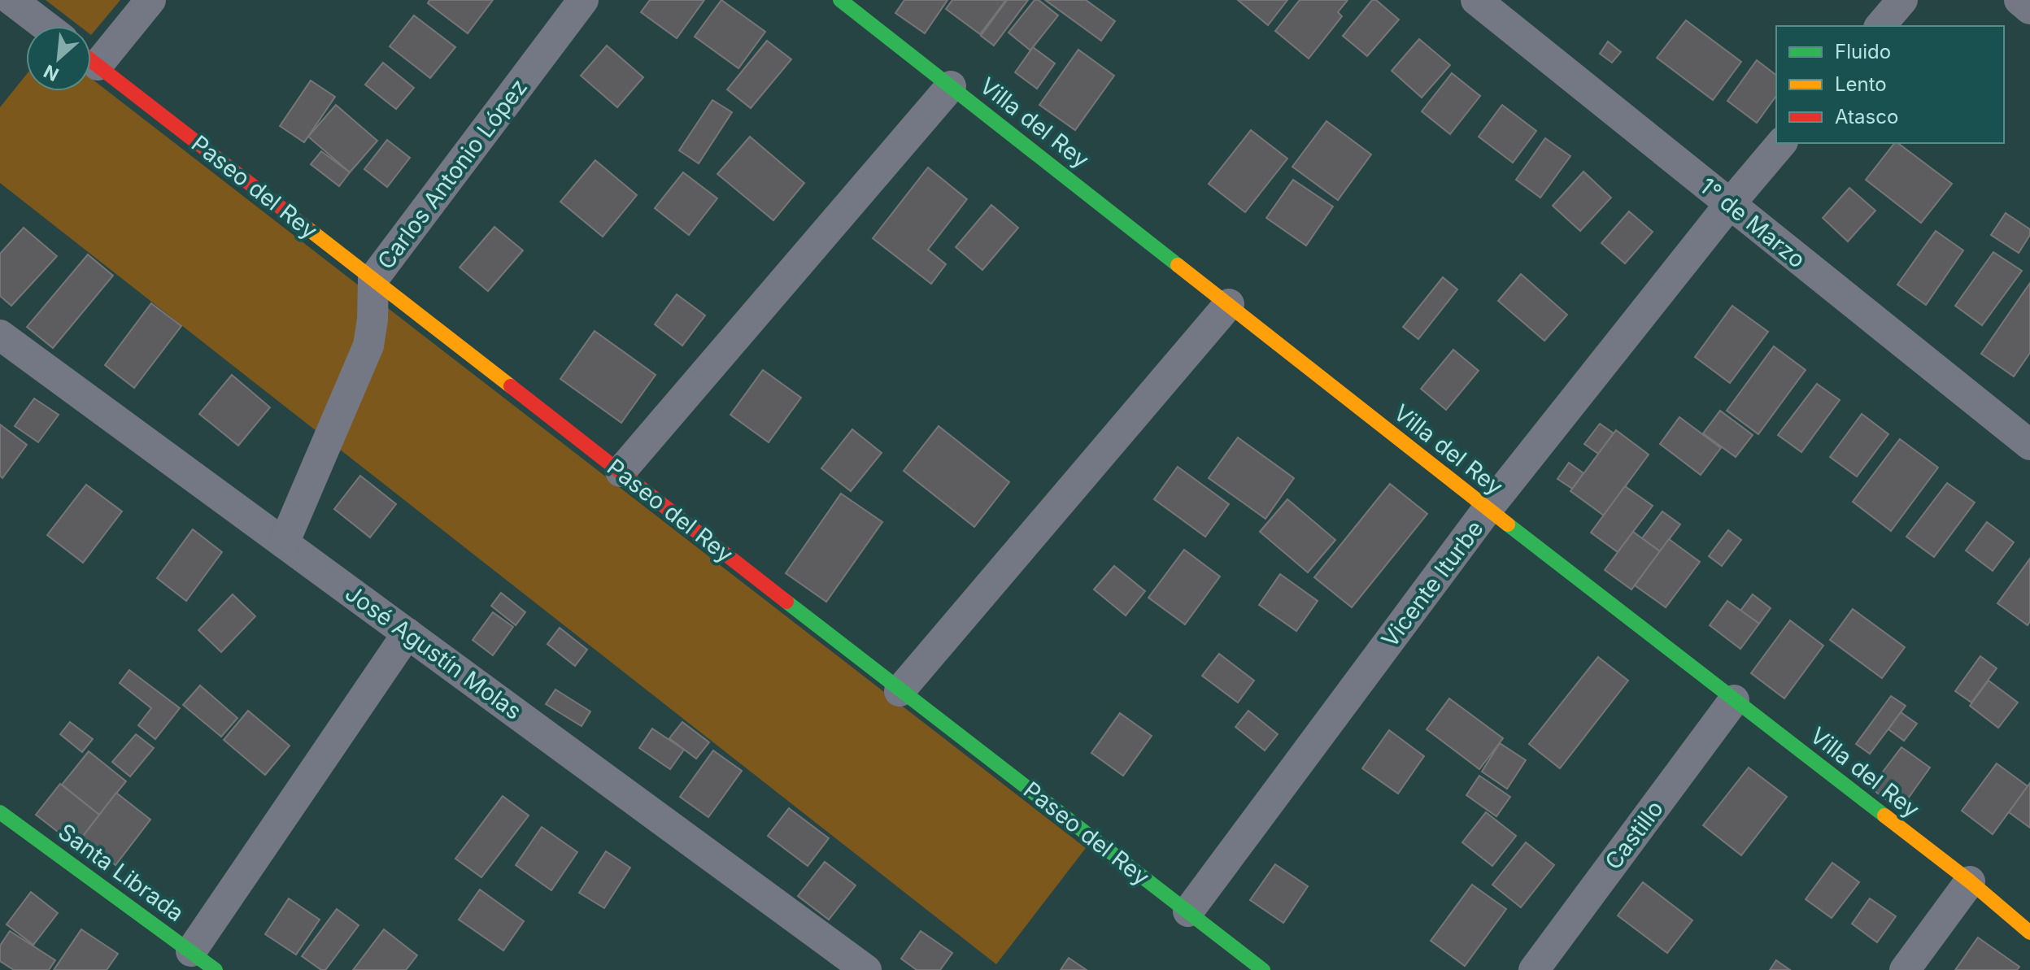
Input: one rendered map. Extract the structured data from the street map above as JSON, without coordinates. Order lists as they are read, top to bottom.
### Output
{
  "streets": {
    "street": [
      "Villa del Rey",
      "Carlos Antonio López",
      "Paseo del Rey",
      "1° de Marzo",
      "Vicente Iturbe",
      "José Agustín Molas",
      "Castillo",
      "Santa Librada"
    ]
  },
  "crossings": [
    ["Villa del Rey", "Vicente Iturbe"],
    ["Villa del Rey", "Castillo"],
    ["Carlos Antonio López", "Paseo del Rey"],
    ["Carlos Antonio López", "José Agustín Molas"],
    ["Paseo del Rey", "Vicente Iturbe"],
    ["1° de Marzo", "Vicente Iturbe"]
  ],
  "legend": ["Fluido", "Lento", "Atasco"],
  "north": "bottom left"
}
